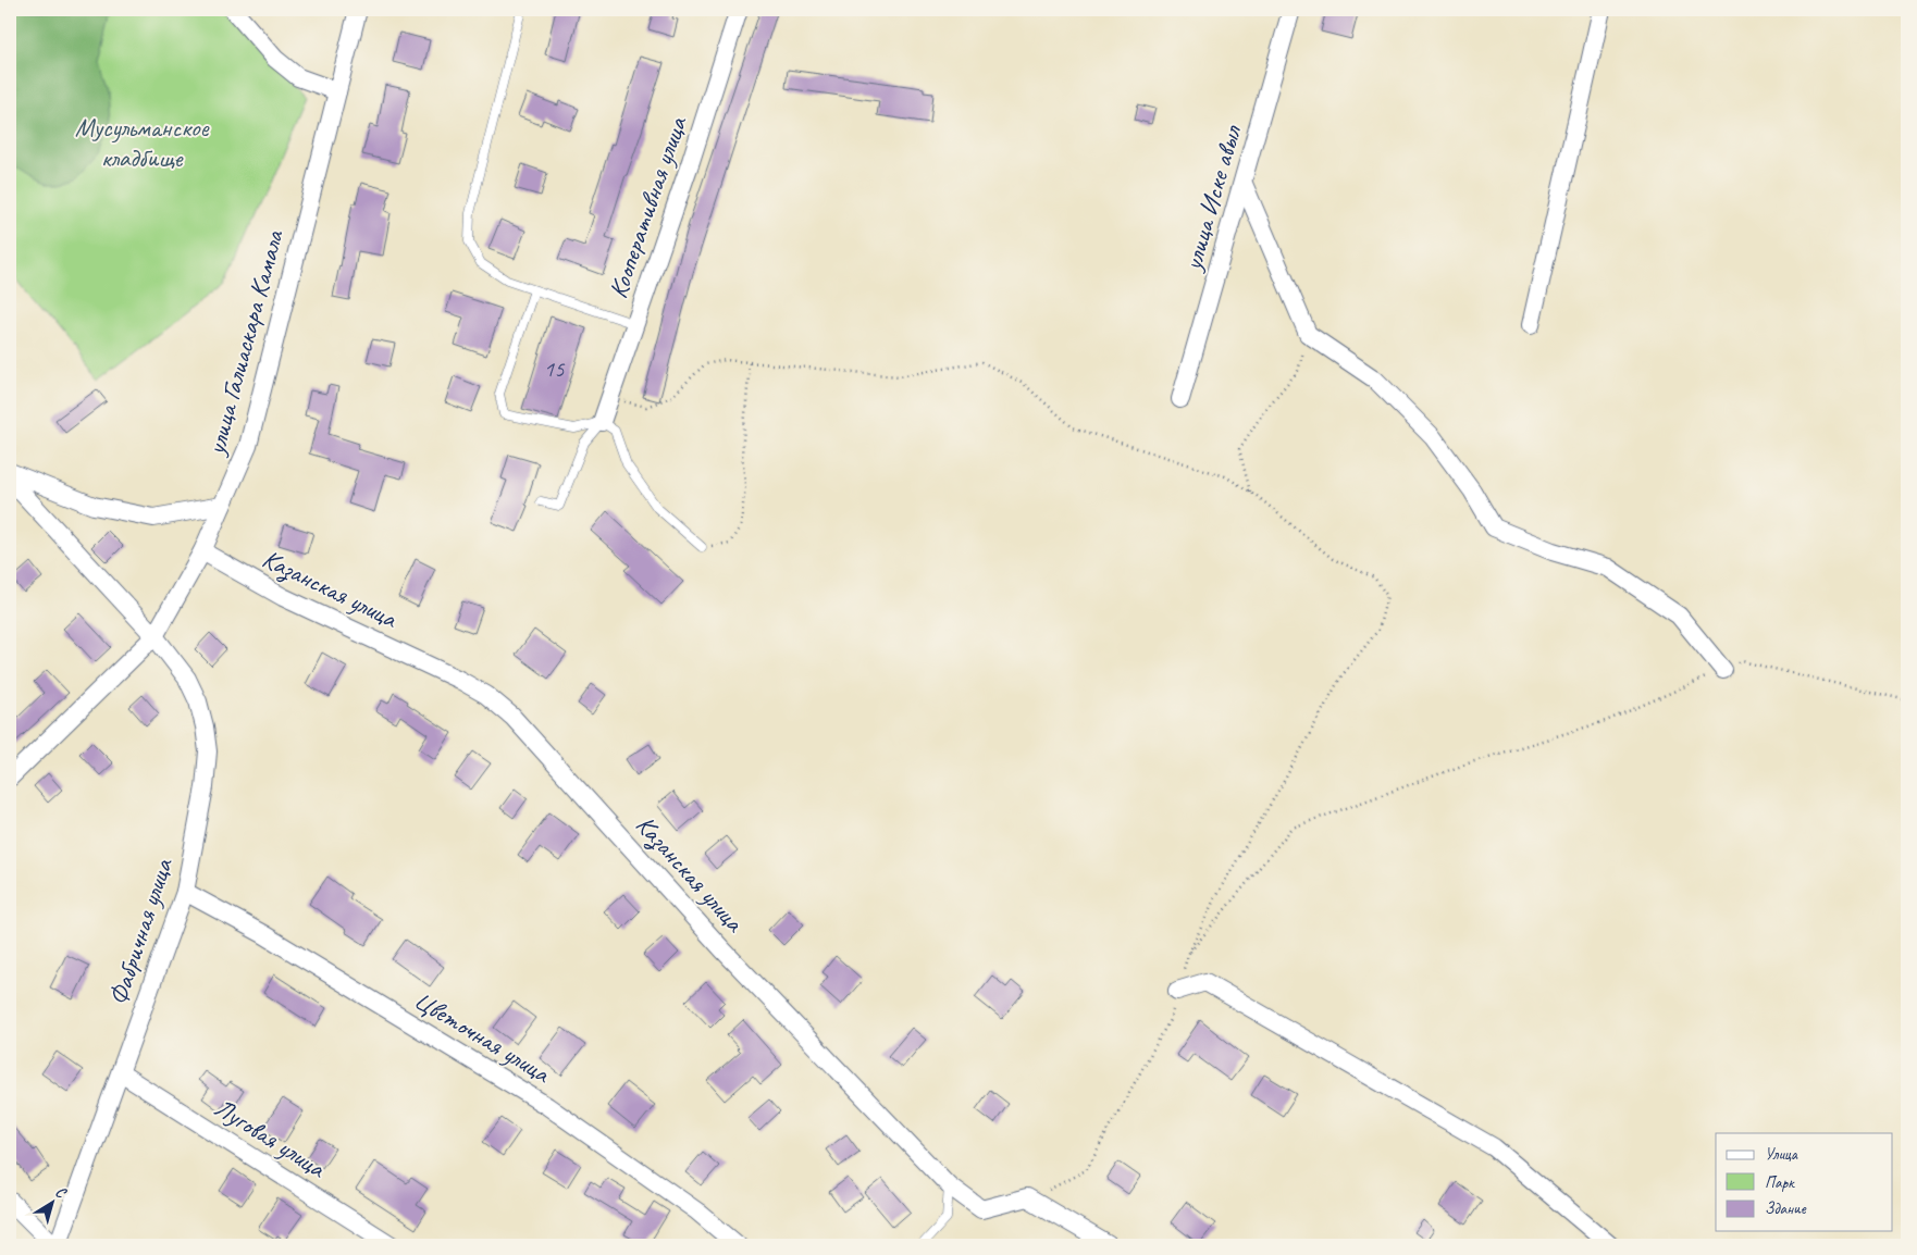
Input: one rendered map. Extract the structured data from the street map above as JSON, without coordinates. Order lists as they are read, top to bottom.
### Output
{
  "streets": {
    "street": [
      "улица Иске авыл",
      "Кооперативная улица",
      "улица Галиаскара Камала",
      "Казанская улица",
      "Фабричная улица",
      "Цветочная улица",
      "Луговая улица"
    ]
  },
  "crossings": [
    ["улица Галиаскара Камала", "Казанская улица"],
    ["улица Галиаскара Камала", "Фабричная улица"],
    ["Фабричная улица", "Цветочная улица"],
    ["Фабричная улица", "Луговая улица"]
  ],
  "parks": ["Мусульманское кладбище"],
  "house_numbers": ["15"],
  "legend": ["Улица", "Парк", "Здание"],
  "north": "top right"
}
